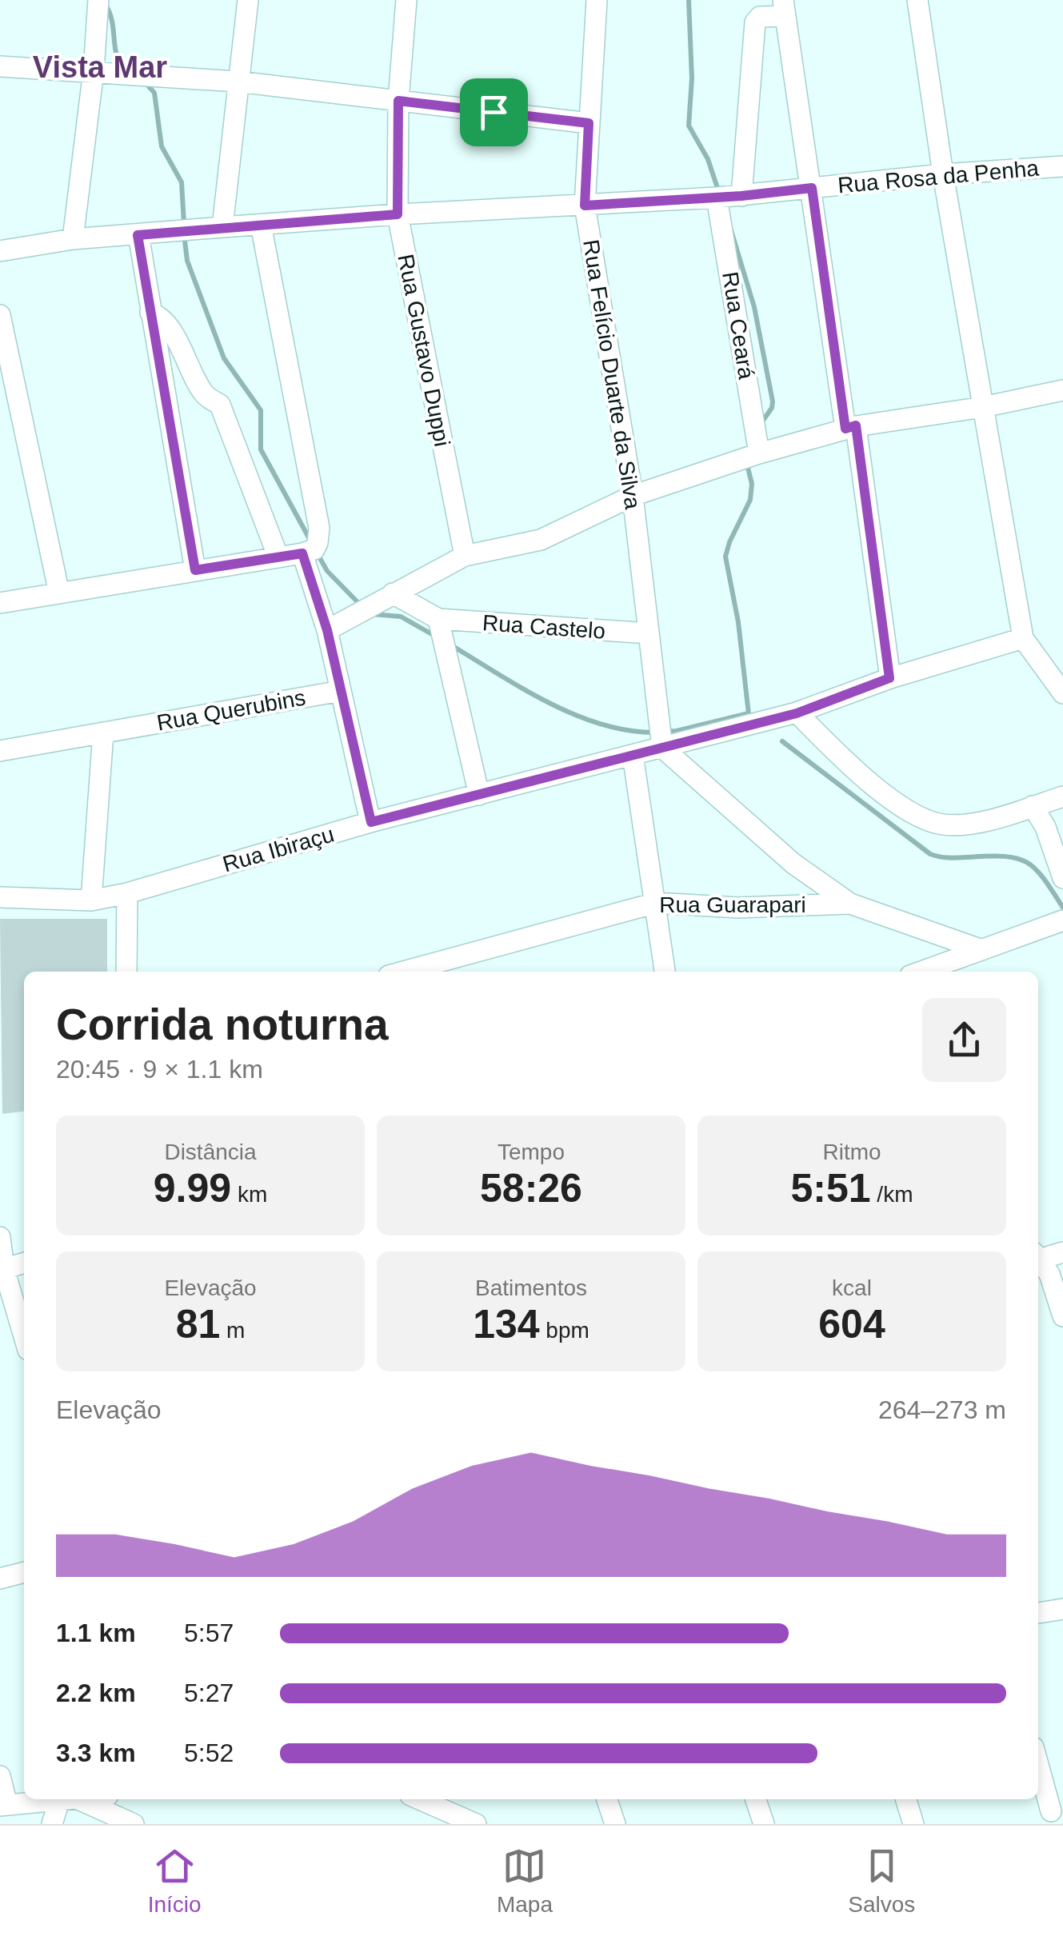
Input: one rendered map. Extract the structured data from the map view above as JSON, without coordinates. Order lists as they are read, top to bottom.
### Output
{
  "streets": {
    "street": [
      "Rua Rosa da Penha",
      "Rua Ceará",
      "Rua Gustavo Duppi",
      "Rua Felício Duarte da Silva",
      "Rua Castelo",
      "Rua Querubins",
      "Rua Ibiraçu",
      "Rua Guarapari"
    ]
  },
  "crossings": [
    ["Rua Rosa da Penha", "Rua Ceará"],
    ["Rua Rosa da Penha", "Rua Gustavo Duppi"],
    ["Rua Rosa da Penha", "Rua Felício Duarte da Silva"],
    ["Rua Felício Duarte da Silva", "Rua Castelo"],
    ["Rua Felício Duarte da Silva", "Rua Ibiraçu"]
  ],
  "districts": ["Vista Mar"],
  "page": {
    "heading": ["Corrida noturna", "20:45 · 9 × 1.1 km"],
    "stats": [
      ["Distância", "9.99 km"],
      ["Tempo", "58:26"],
      ["Ritmo", "5:51 /km"],
      ["Elevação", "81 m"],
      ["Batimentos", "134 bpm"],
      ["kcal", "604"]
    ],
    "chart": ["Elevação", "264–273 m"],
    "list": [
      {
        "name": "1.1 km",
        "note": "5:57"
      },
      {
        "name": "2.2 km",
        "note": "5:27"
      },
      {
        "name": "3.3 km",
        "note": "5:52"
      }
    ],
    "tabs": ["Início", "Mapa", "Salvos"]
  }
}
